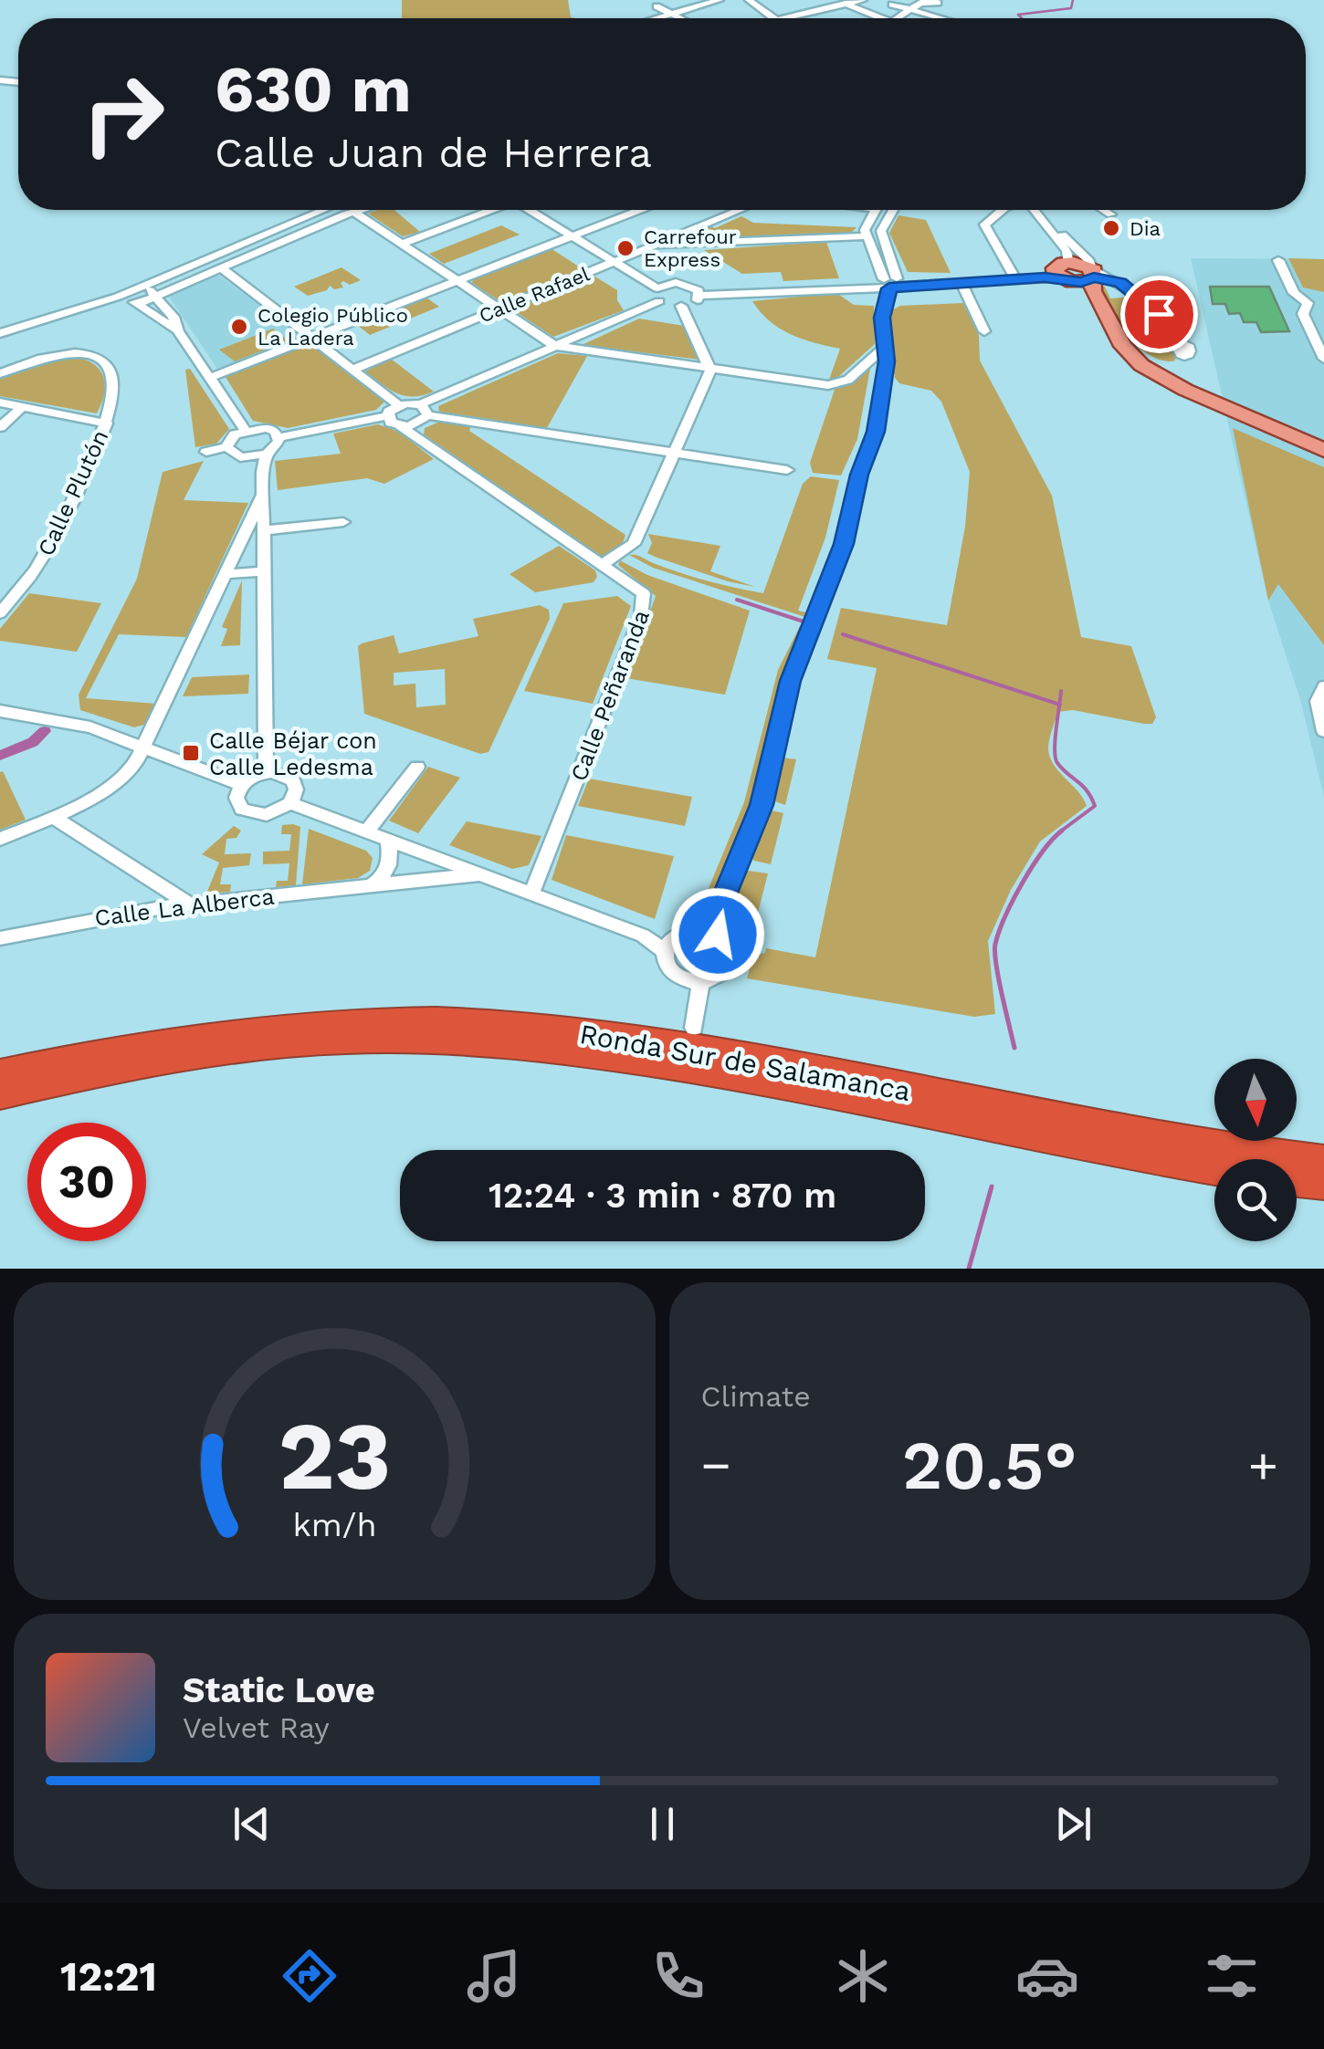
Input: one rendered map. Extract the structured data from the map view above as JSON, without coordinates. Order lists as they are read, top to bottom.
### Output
{
  "streets": {
    "highway": ["Ronda Sur de Salamanca"],
    "street": [
      "Calle Rafael",
      "Calle Plutón",
      "Calle Peñaranda",
      "Calle La Alberca"
    ]
  },
  "places": {
    "other": ["Dia", "Carrefour Express", "Colegio Público La Ladera"],
    "transit": ["Calle Béjar con Calle Ledesma"]
  },
  "north": "bottom",
  "page": {
    "turn": ["630 m", "Calle Juan de Herrera"],
    "limit": "30",
    "trip": "12:24 · 3 min · 870 m",
    "tile": "Climate",
    "heat": ["−", "20.5°", "+"],
    "song": ["Static Love", "Velvet Ray"],
    "tabs": "12:21",
    "gauge": ["23", "km/h"]
  }
}
